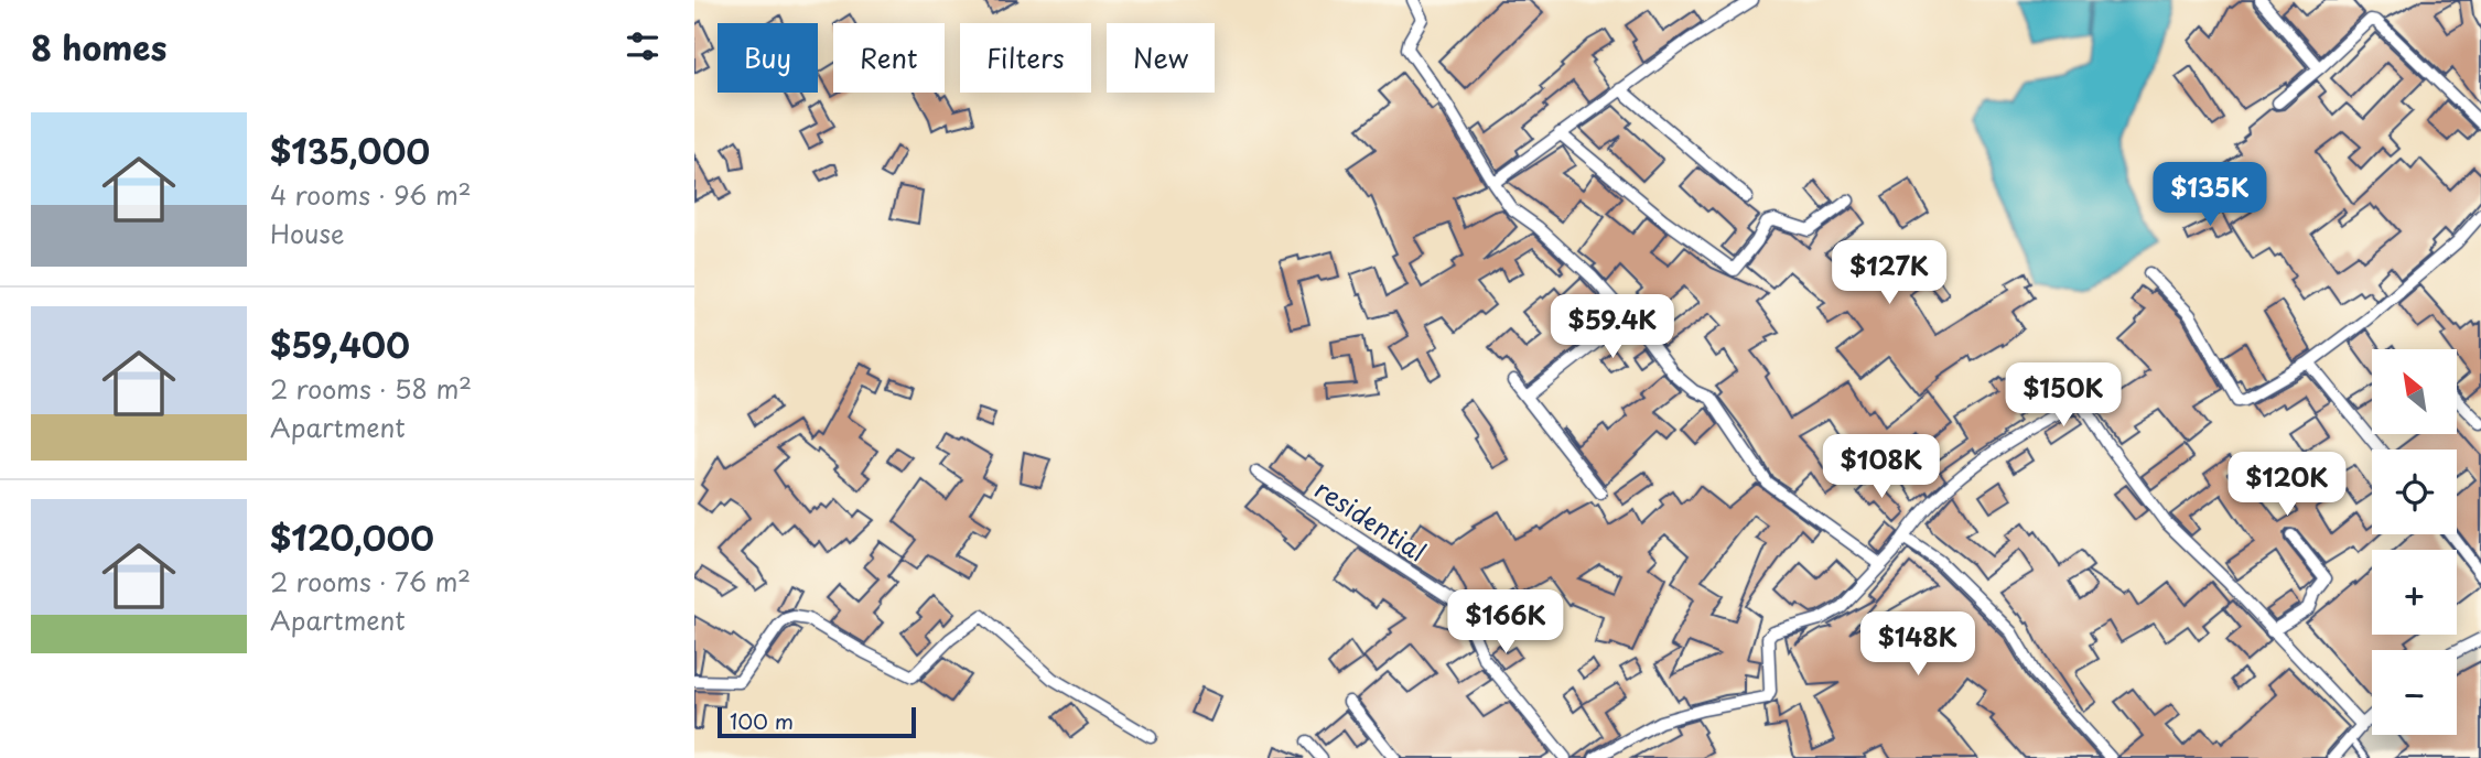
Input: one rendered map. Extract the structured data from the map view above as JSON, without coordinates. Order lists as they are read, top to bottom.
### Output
{
  "streets": {
    "street": ["residential"]
  },
  "scale_bar": "100 m",
  "north": "top left",
  "page": {
    "heading": "8 homes",
    "chip": [
      "Buy",
      "Rent",
      "Filters",
      "New"
    ],
    "list": [
      {
        "name": "$135,000",
        "note": "4 rooms · 96 m² · House"
      },
      {
        "name": "$59,400",
        "note": "2 rooms · 58 m² · Apartment"
      },
      {
        "name": "$120,000",
        "note": "2 rooms · 76 m² · Apartment"
      }
    ],
    "price": [
      "$135K",
      "$127K",
      "$59.4K",
      "$150K",
      "$108K",
      "$120K",
      "$166K",
      "$148K"
    ],
    "map_buttons": ["+", "−"],
    "scale": "100 m"
  }
}
